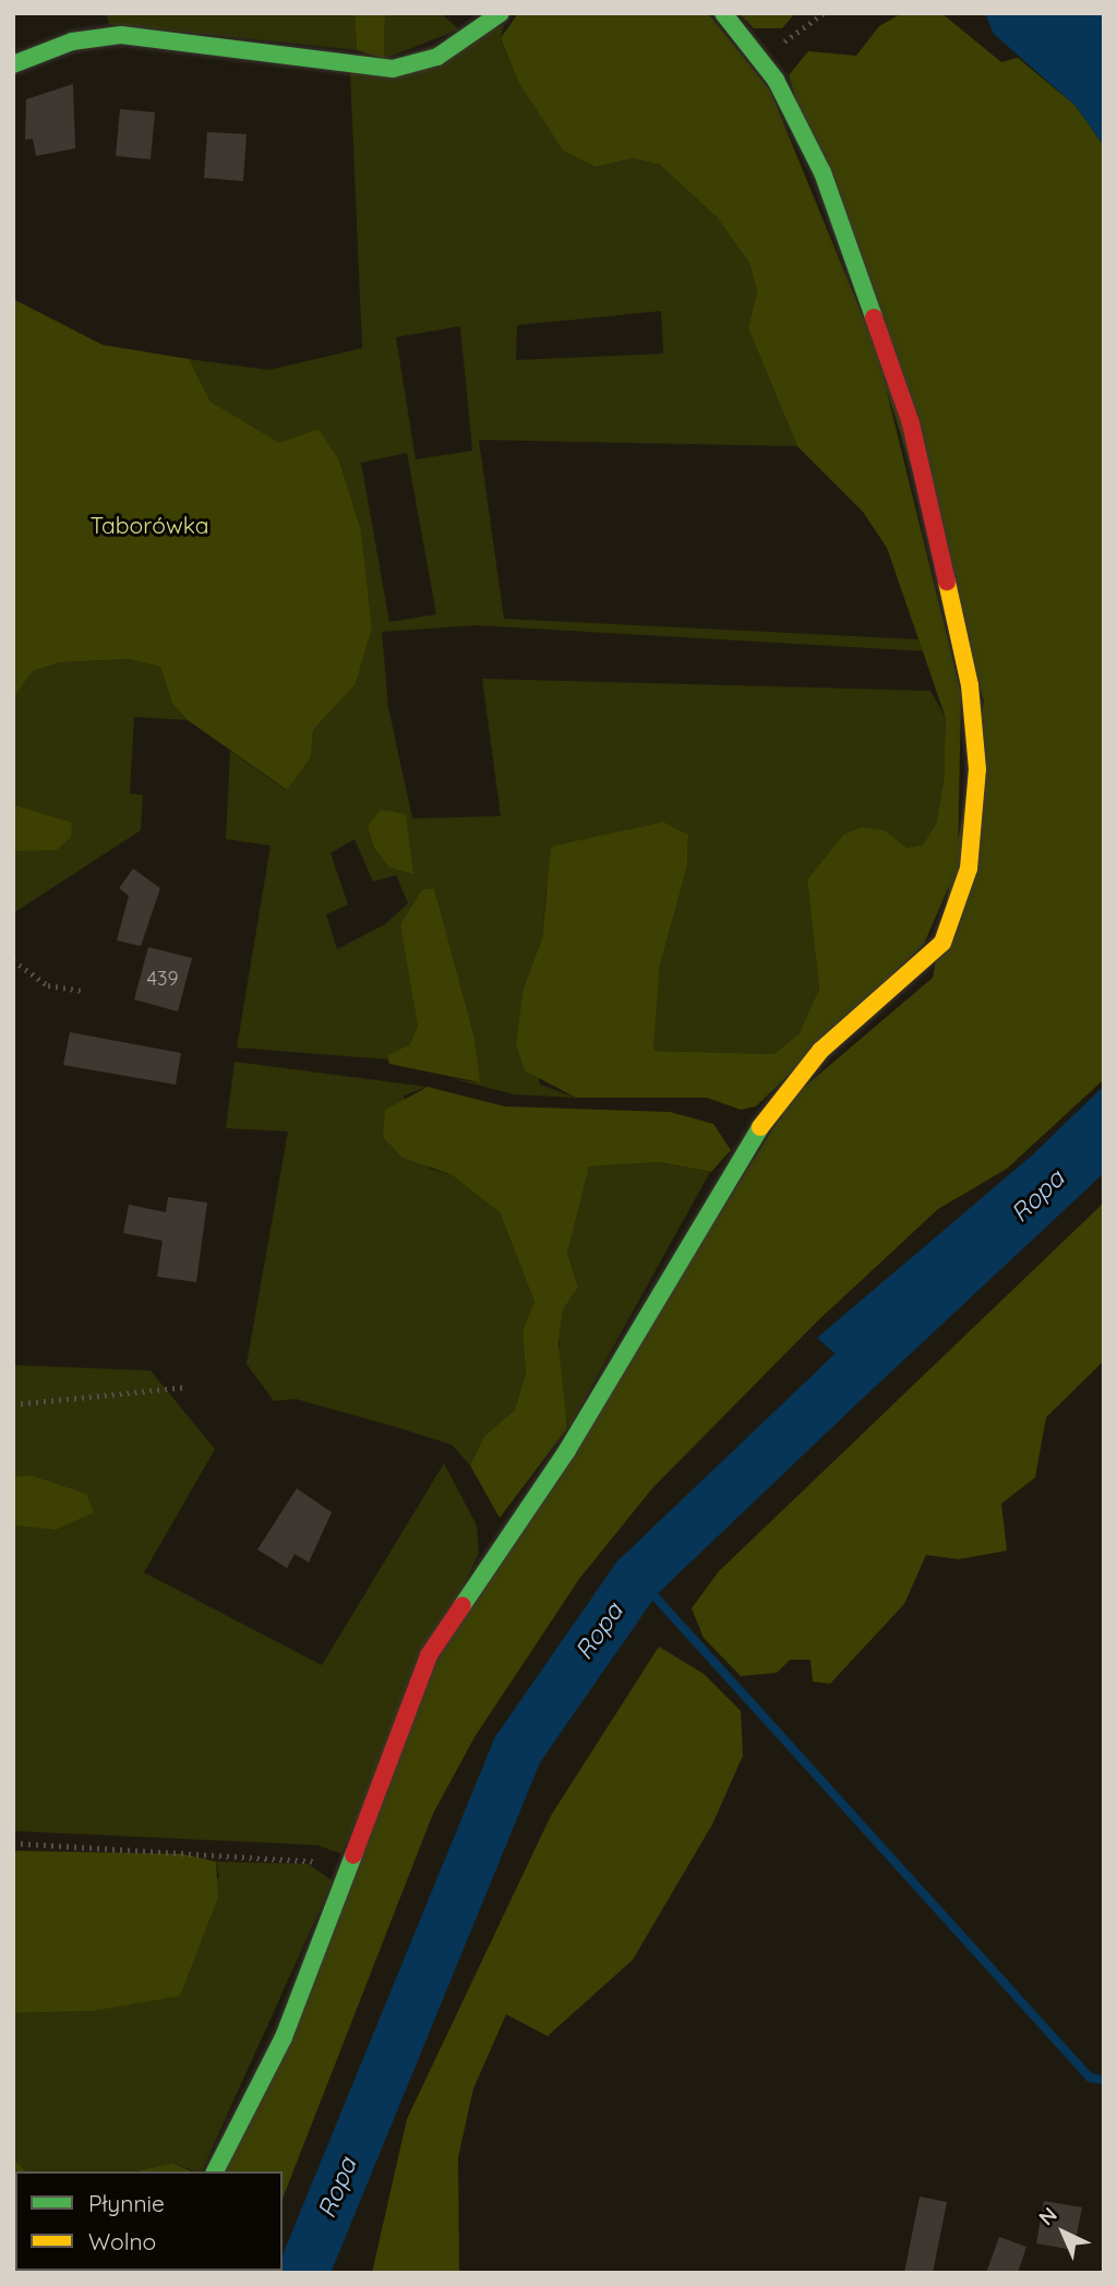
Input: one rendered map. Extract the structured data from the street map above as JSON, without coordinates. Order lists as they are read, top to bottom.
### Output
{
  "water": ["Ropa"],
  "parks": ["Taborówka"],
  "house_numbers": ["439"],
  "legend": ["Płynnie", "Wolno"],
  "north": "top left"
}
